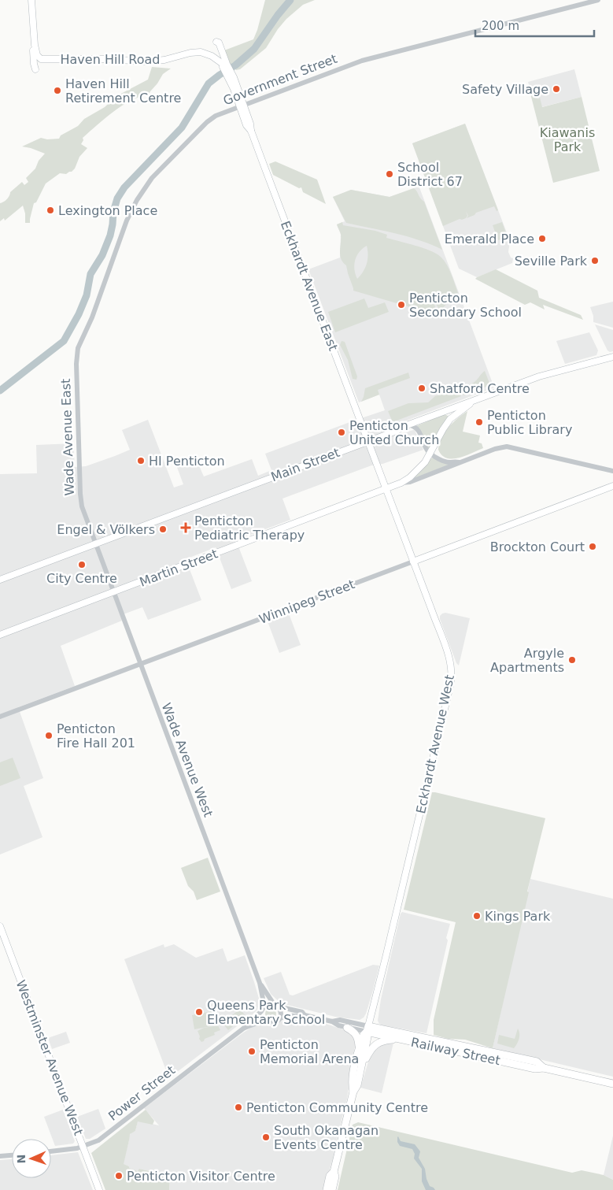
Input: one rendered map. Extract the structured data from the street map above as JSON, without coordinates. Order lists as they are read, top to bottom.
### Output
{
  "streets": {
    "highway": ["Eckhardt Avenue West", "Railway Street"],
    "main road": [
      "Haven Hill Road",
      "Eckhardt Avenue East",
      "Main Street",
      "Martin Street",
      "Winnipeg Street",
      "Westminster Avenue West"
    ],
    "street": [
      "Government Street",
      "Wade Avenue East",
      "Wade Avenue West",
      "Power Street"
    ]
  },
  "crossings": [
    ["Government Street", "Eckhardt Avenue East"],
    ["Government Street", "Wade Avenue East"],
    ["Eckhardt Avenue East", "Main Street"],
    ["Eckhardt Avenue East", "Eckhardt Avenue West"],
    ["Wade Avenue East", "Main Street"],
    ["Wade Avenue East", "Wade Avenue West"],
    ["Main Street", "Martin Street"],
    ["Main Street", "Eckhardt Avenue West"],
    ["Main Street", "Wade Avenue West"],
    ["Martin Street", "Eckhardt Avenue West"],
    ["Martin Street", "Wade Avenue West"],
    ["Winnipeg Street", "Eckhardt Avenue West"],
    ["Winnipeg Street", "Wade Avenue West"],
    ["Eckhardt Avenue West", "Railway Street"],
    ["Wade Avenue West", "Power Street"],
    ["Westminster Avenue West", "Power Street"]
  ],
  "parks": ["Kiawanis Park"],
  "places": {
    "other": [
      "Safety Village",
      "Haven Hill Retirement Centre",
      "School District 67",
      "Lexington Place",
      "Emerald Place",
      "Seville Park",
      "Penticton Secondary School",
      "Shatford Centre",
      "Penticton Public Library",
      "Penticton United Church",
      "HI Penticton",
      "Engel & Völkers",
      "Brockton Court",
      "City Centre",
      "Argyle Apartments",
      "Penticton Fire Hall 201",
      "Kings Park",
      "Queens Park Elementary School",
      "Penticton Memorial Arena",
      "Penticton Community Centre",
      "South Okanagan Events Centre",
      "Penticton Visitor Centre"
    ],
    "health": ["Penticton Pediatric Therapy"]
  },
  "scale_bar": "200 m",
  "north": "left"
}
